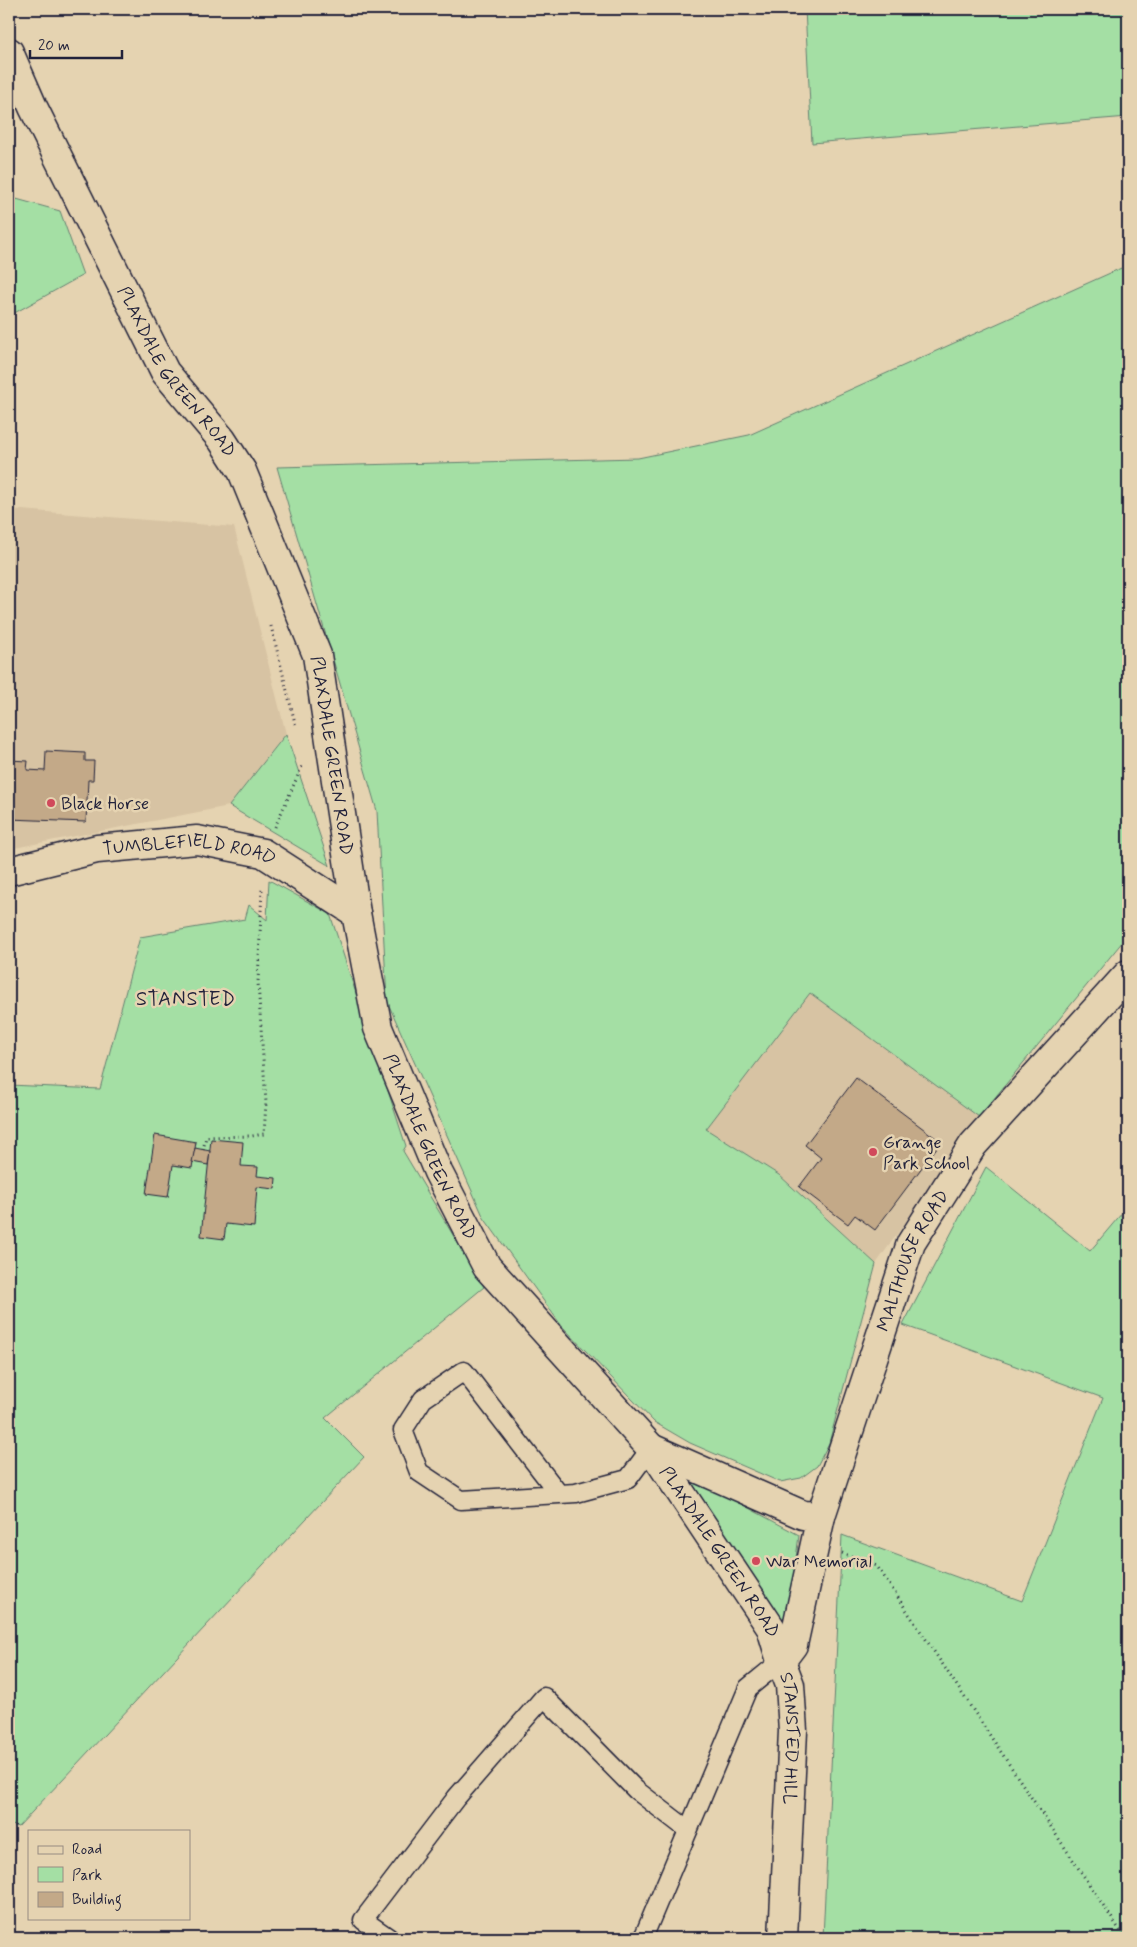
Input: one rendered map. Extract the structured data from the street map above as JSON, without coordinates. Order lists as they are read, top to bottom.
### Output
{
  "streets": {
    "street": [
      "PLAXDALE GREEN ROAD",
      "TUMBLEFIELD ROAD",
      "MALTHOUSE ROAD",
      "STANSTED HILL"
    ]
  },
  "crossings": [
    ["PLAXDALE GREEN ROAD", "TUMBLEFIELD ROAD"],
    ["PLAXDALE GREEN ROAD", "MALTHOUSE ROAD"],
    ["PLAXDALE GREEN ROAD", "STANSTED HILL"],
    ["MALTHOUSE ROAD", "STANSTED HILL"]
  ],
  "districts": ["STANSTED"],
  "places": ["Black Horse", "Grange Park School", "War Memorial"],
  "legend": ["Road", "Park", "Building"],
  "scale_bar": "20 m"
}
